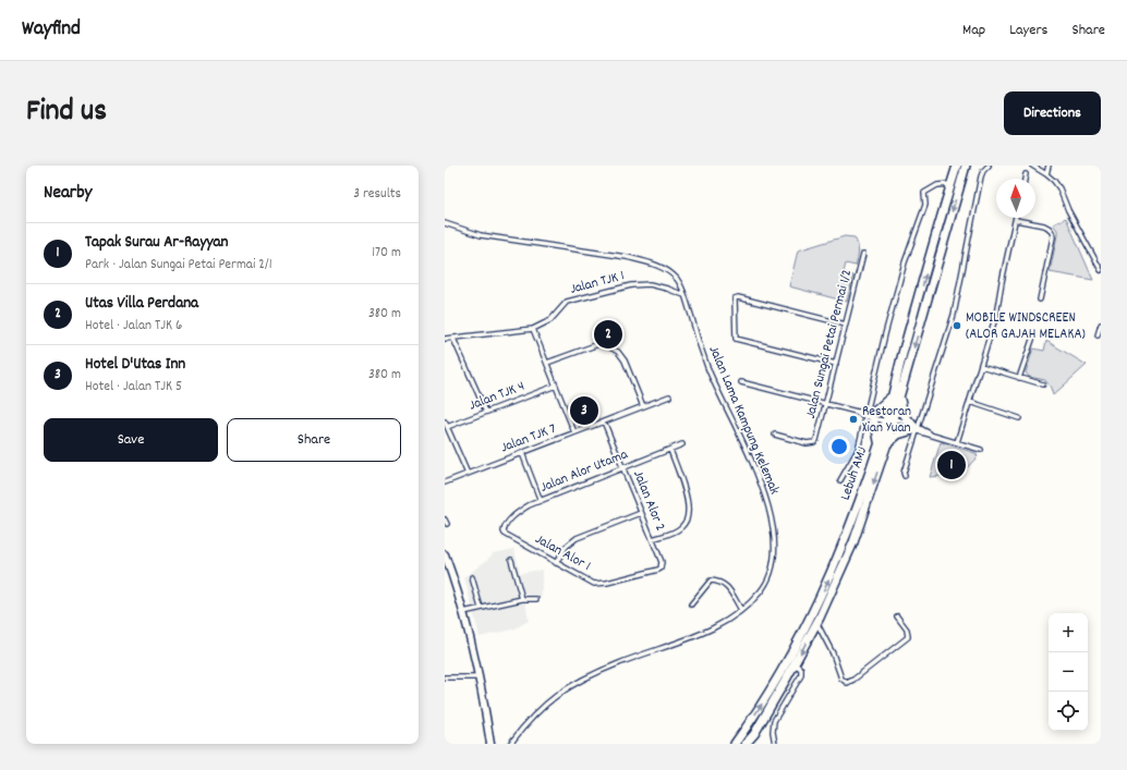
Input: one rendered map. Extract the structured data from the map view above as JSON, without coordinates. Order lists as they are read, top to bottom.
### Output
{
  "streets": {
    "highway": ["Lebuh AMJ"],
    "street": [
      "Jalan TJK 1",
      "Jalan Sungai Petai Permai 1/2",
      "Jalan TJK 4",
      "Jalan Lama Kampung Kelemak",
      "Jalan TJK 7",
      "Jalan Alor Utama",
      "Jalan Alor 2",
      "Jalan Alor 1"
    ]
  },
  "crossings": [
    ["Jalan TJK 1", "Jalan Lama Kampung Kelemak"],
    ["Jalan TJK 7", "Jalan Alor 2"],
    ["Jalan Alor Utama", "Jalan Alor 2"],
    ["Jalan Alor Utama", "Jalan Alor 1"],
    ["Jalan Alor 2", "Jalan Alor 1"]
  ],
  "places": ["MOBILE WINDSCREEN (ALOR GAJAH MELAKA)", "Restoran Xian Yuan"],
  "north": "top",
  "page": {
    "header": "Wayfind",
    "nav": ["Map", "Layers", "Share"],
    "title": "Find us",
    "buttons": [
      "Directions",
      ["Save", "Share"]
    ],
    "heading": ["Nearby", "3 results"],
    "list": [
      {
        "mark": "1",
        "name": "Tapak Surau Ar-Rayyan",
        "note": "Park · Jalan Sungai Petai Permai 2/1",
        "value": "170 m"
      },
      {
        "mark": "2",
        "name": "Utas Villa Perdana",
        "note": "Hotel · Jalan TJK 6",
        "value": "380 m"
      },
      {
        "mark": "3",
        "name": "Hotel D'Utas Inn",
        "note": "Hotel · Jalan TJK 5",
        "value": "380 m"
      }
    ],
    "pins": ["2", "3", "1"],
    "map_buttons": ["+", "−"]
  }
}
